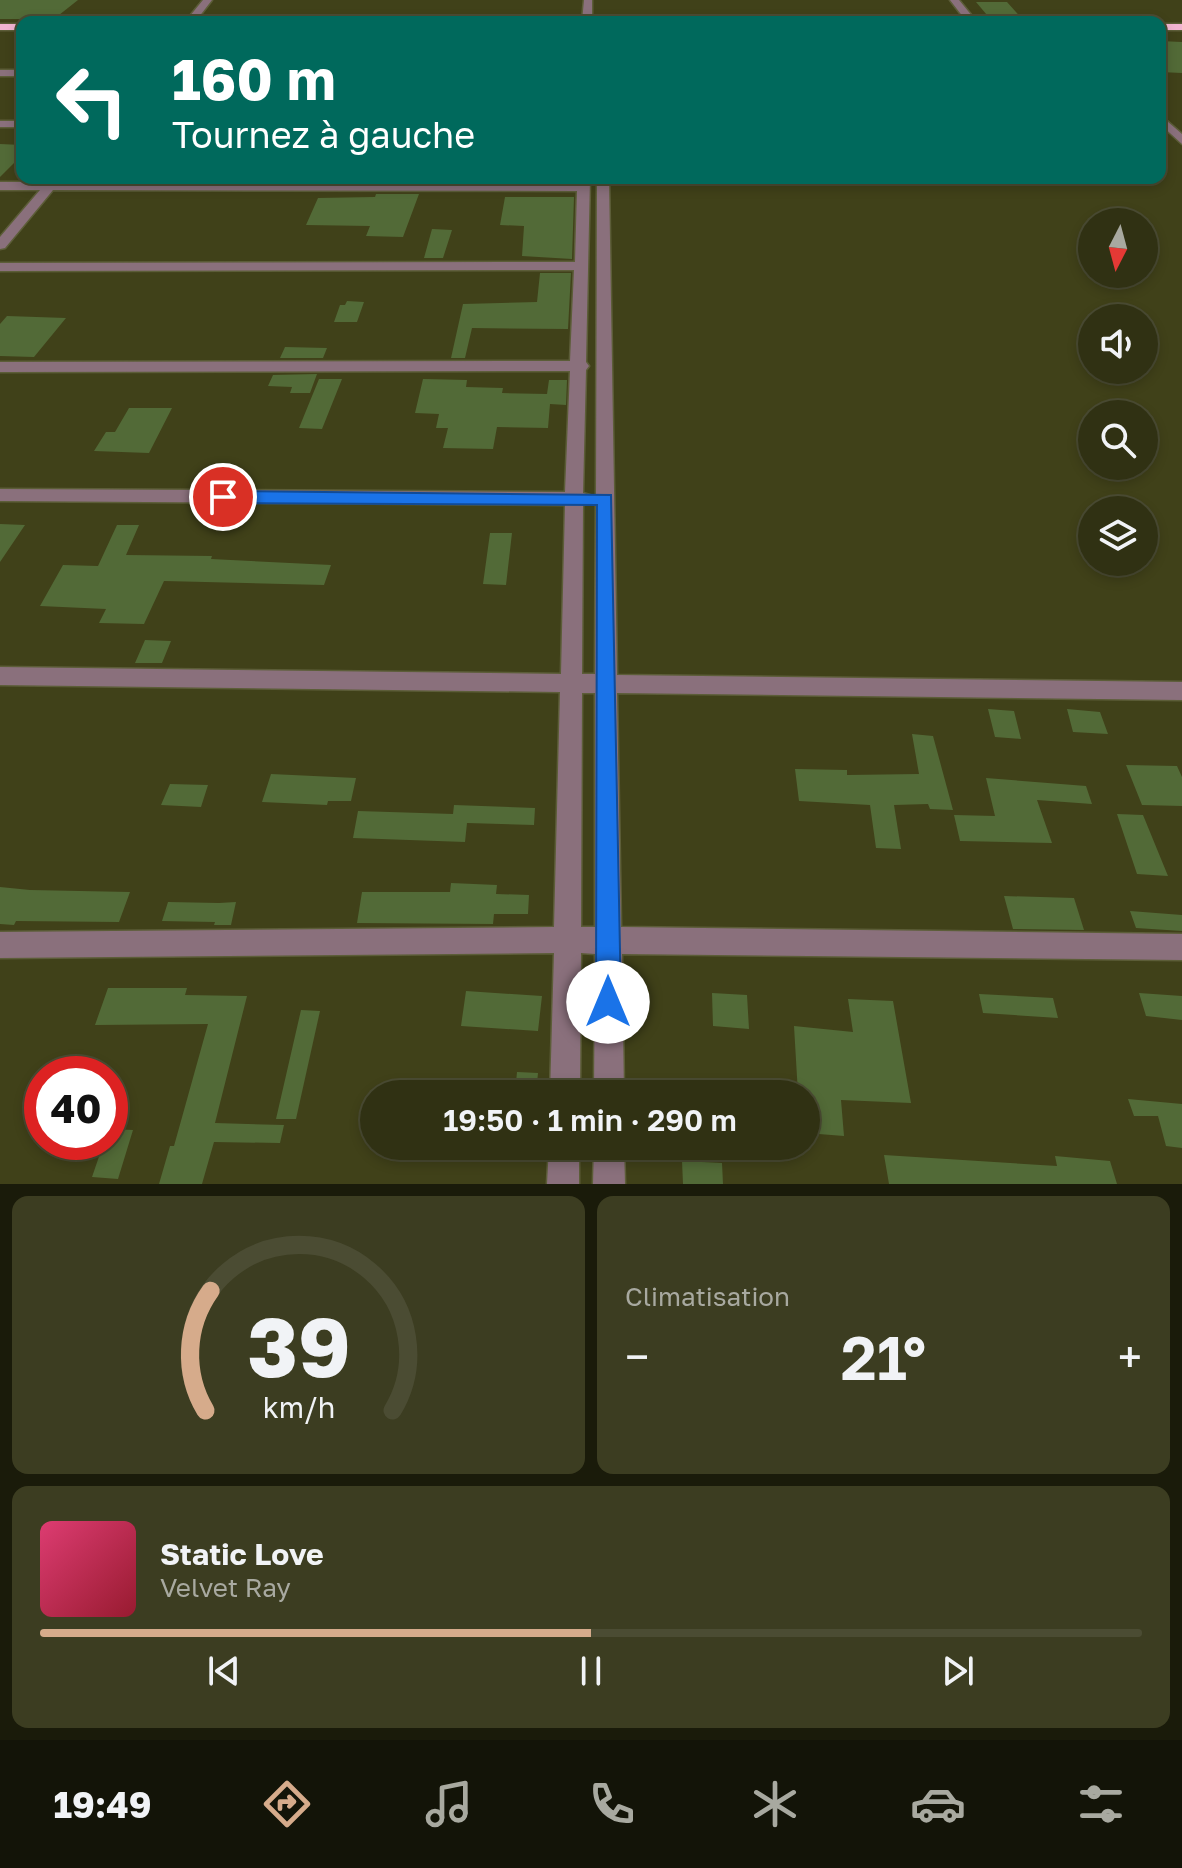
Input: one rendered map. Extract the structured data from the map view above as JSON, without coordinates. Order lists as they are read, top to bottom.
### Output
{
  "north": "bottom",
  "page": {
    "turn": ["160 m", "Tournez à gauche"],
    "limit": "40",
    "trip": "19:50 · 1 min · 290 m",
    "tile": "Climatisation",
    "heat": ["−", "21°", "+"],
    "song": ["Static Love", "Velvet Ray"],
    "tabs": "19:49",
    "gauge": ["39", "km/h"]
  }
}
